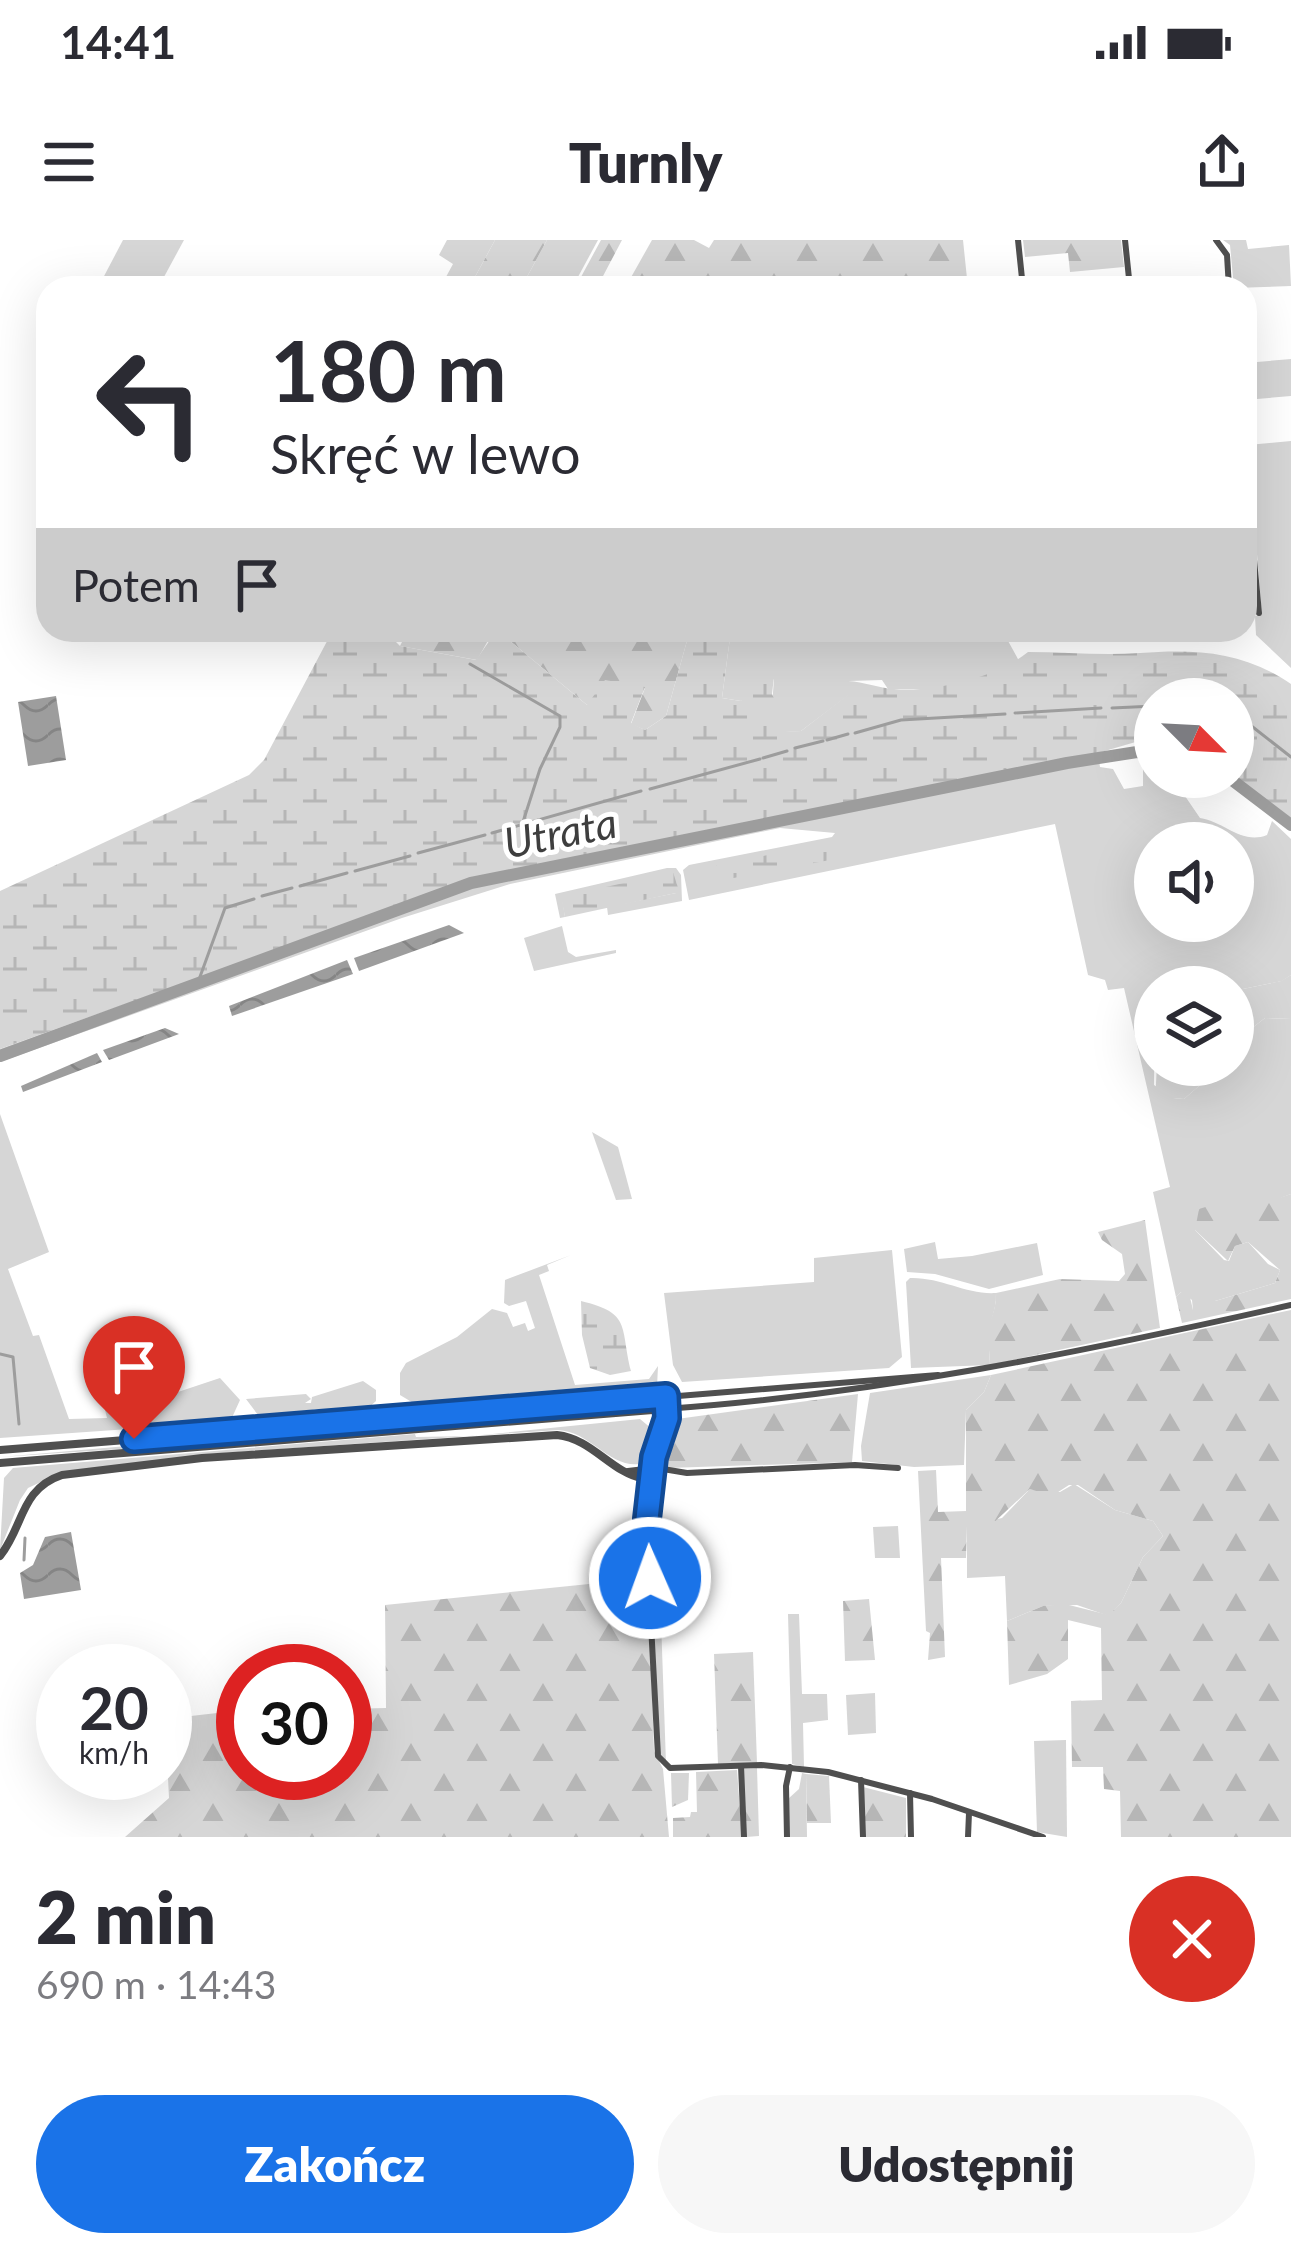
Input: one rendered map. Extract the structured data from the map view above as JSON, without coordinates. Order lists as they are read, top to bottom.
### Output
{
  "water": ["Utrata"],
  "north": "bottom right",
  "page": {
    "status": "14:41",
    "header": "Turnly",
    "turn": ["180 m", "Skręć w lewo"],
    "then": "Potem",
    "speed": "20 km/h",
    "limit": "30",
    "heading": ["2 min", "690 m · 14:43"],
    "buttons": ["Zakończ", "Udostępnij"]
  }
}
